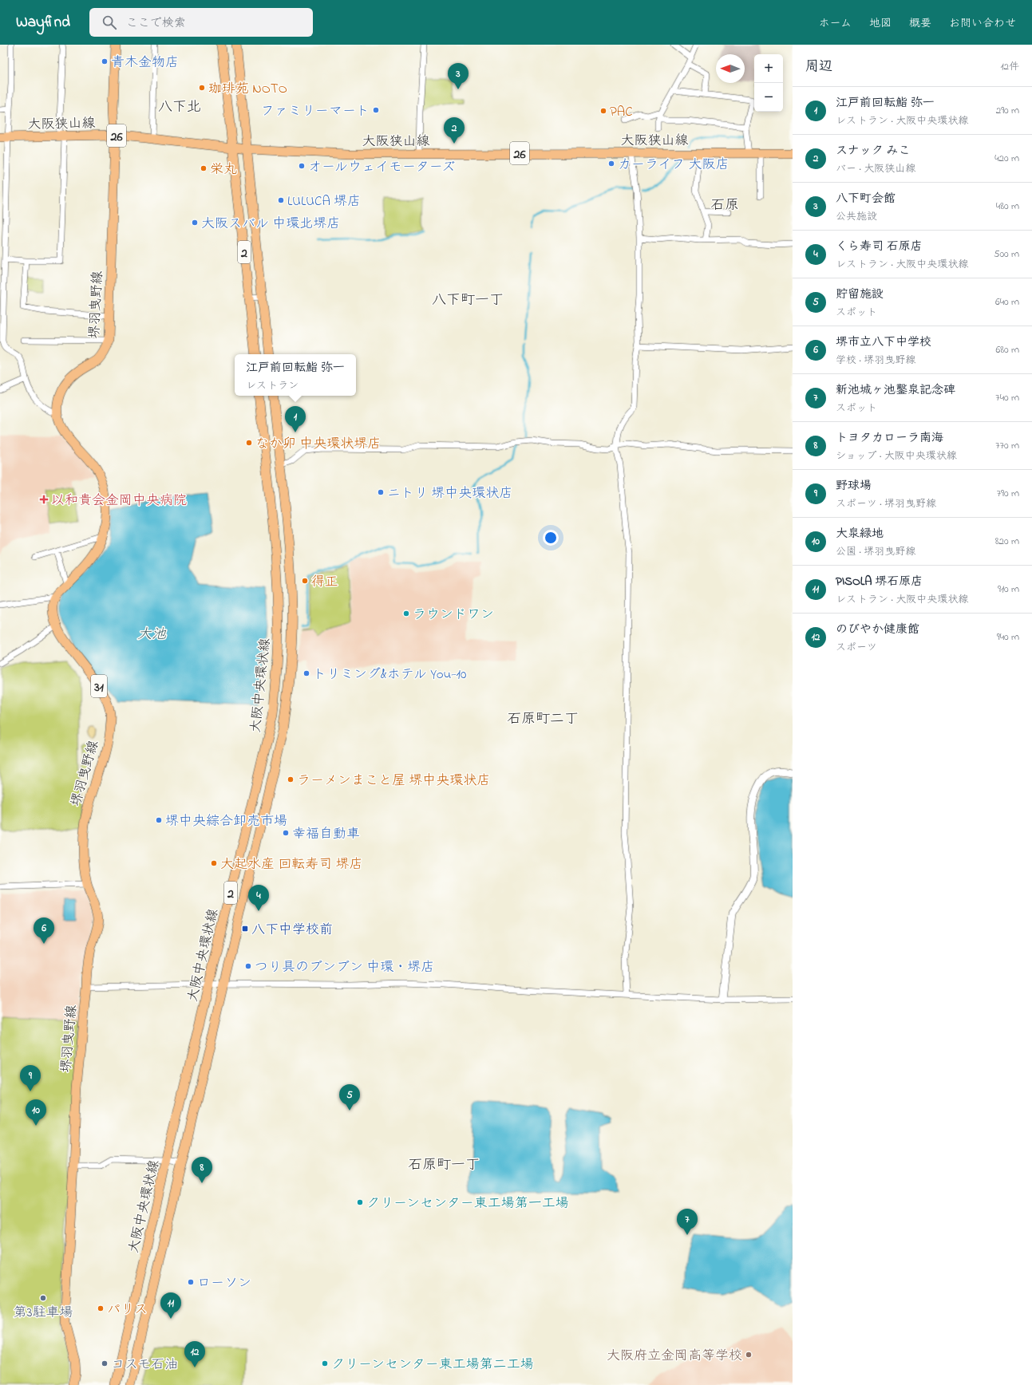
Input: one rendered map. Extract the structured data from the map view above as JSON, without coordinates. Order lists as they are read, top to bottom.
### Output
{
  "streets": {
    "main road": [
      "大阪狭山線",
      "26",
      "2",
      "堺羽曳野線",
      "大阪中央環状線",
      "31"
    ]
  },
  "crossings": [
    ["大阪狭山線", "2"],
    ["大阪狭山線", "堺羽曳野線"]
  ],
  "districts": [
    "八下北",
    "石原",
    "八下町一丁",
    "石原町二丁",
    "石原町一丁"
  ],
  "water": ["大池"],
  "places": {
    "other": [
      "青木金物店",
      "珈琲苑 NOTO",
      "ファミリーマート",
      "PAC",
      "カーライフ 大阪店",
      "オールウェイモーターズ",
      "栄丸",
      "LULUCA 堺店",
      "大阪スバル 中環北堺店",
      "なか卯 中央環状堺店",
      "ニトリ 堺中央環状店",
      "得正",
      "ラウンドワン",
      "トリミング&ホテル You-10",
      "ラーメンまこと屋 堺中央環状店",
      "堺中央綜合卸売市場",
      "幸福自動車",
      "大起水産 回転寿司 堺店",
      "つり具のブンブン 中環・堺店",
      "クリーンセンター東工場第一工場",
      "ローソン",
      "第3駐車場",
      "パリス",
      "大阪府立金岡高等学校",
      "コスモ石油",
      "クリーンセンター東工場第二工場"
    ],
    "health": ["以和貴会金岡中央病院"],
    "transit": ["八下中学校前"]
  },
  "north": "left",
  "page": {
    "header": "Wayfind",
    "search": "ここで検索",
    "nav": [
      "ホーム",
      "地図",
      "概要",
      "お問い合わせ"
    ],
    "heading": ["周辺", "12件"],
    "map_buttons": ["+", "−"],
    "pins": [
      "3",
      "2",
      "1",
      "4",
      "6",
      "9",
      "5",
      "10",
      "8",
      "7",
      "11",
      "12"
    ],
    "list": [
      {
        "mark": "1",
        "name": "江戸前回転鮨 弥一",
        "note": "レストラン · 大阪中央環状線",
        "value": "290 m"
      },
      {
        "mark": "2",
        "name": "スナック みこ",
        "note": "バー · 大阪狭山線",
        "value": "420 m"
      },
      {
        "mark": "3",
        "name": "八下町会館",
        "note": "公共施設",
        "value": "480 m"
      },
      {
        "mark": "4",
        "name": "くら寿司 石原店",
        "note": "レストラン · 大阪中央環状線",
        "value": "500 m"
      },
      {
        "mark": "5",
        "name": "貯留施設",
        "note": "スポット",
        "value": "640 m"
      },
      {
        "mark": "6",
        "name": "堺市立八下中学校",
        "note": "学校 · 堺羽曳野線",
        "value": "680 m"
      },
      {
        "mark": "7",
        "name": "新池城ヶ池鑿泉記念碑",
        "note": "スポット",
        "value": "740 m"
      },
      {
        "mark": "8",
        "name": "トヨタカローラ南海",
        "note": "ショップ · 大阪中央環状線",
        "value": "770 m"
      },
      {
        "mark": "9",
        "name": "野球場",
        "note": "スポーツ · 堺羽曳野線",
        "value": "790 m"
      },
      {
        "mark": "10",
        "name": "大泉緑地",
        "note": "公園 · 堺羽曳野線",
        "value": "820 m"
      },
      {
        "mark": "11",
        "name": "PISOLA 堺石原店",
        "note": "レストラン · 大阪中央環状線",
        "value": "910 m"
      },
      {
        "mark": "12",
        "name": "のびやか健康館",
        "note": "スポーツ",
        "value": "940 m"
      }
    ],
    "popup": ["江戸前回転鮨 弥一", "レストラン"]
  }
}
